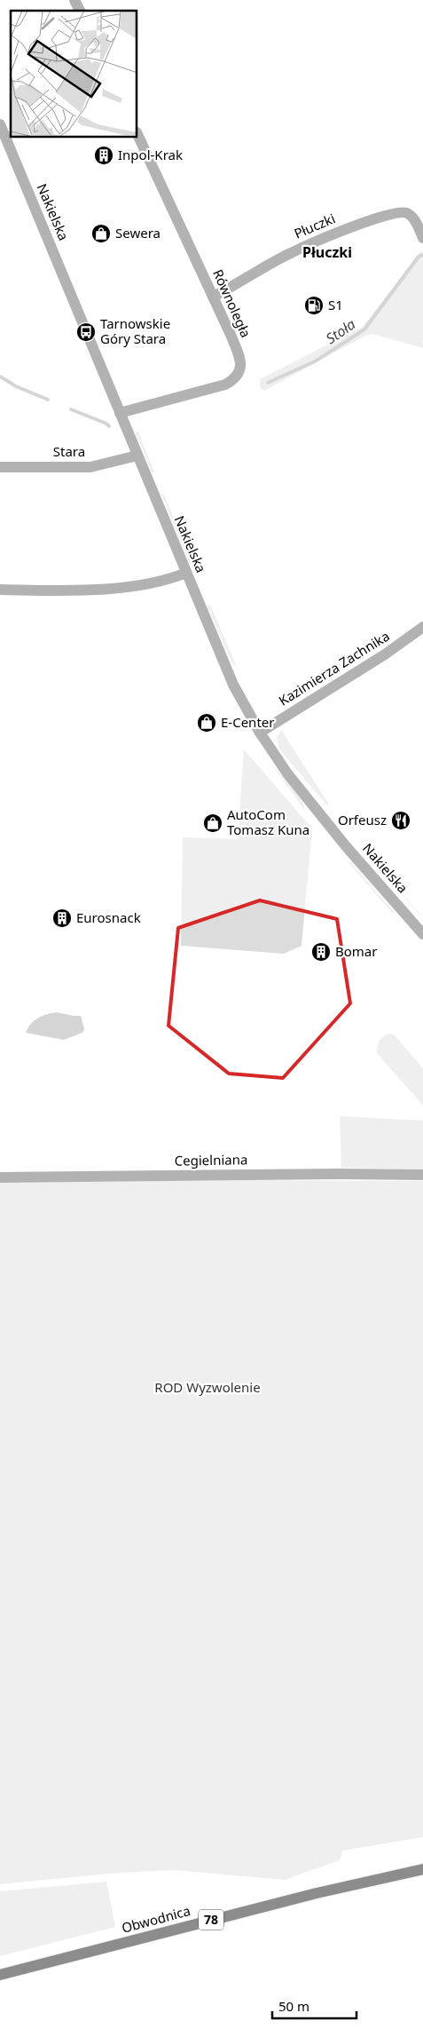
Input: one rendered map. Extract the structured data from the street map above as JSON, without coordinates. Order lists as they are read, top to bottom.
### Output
{
  "streets": {
    "main road": ["Obwodnica", "78"],
    "street": [
      "Nakielska",
      "Płuczki",
      "Równoległa",
      "Stara",
      "Kazimierza Zachnika",
      "Cegielniana"
    ]
  },
  "crossings": [
    ["Nakielska", "Równoległa"],
    ["Nakielska", "Stara"],
    ["Nakielska", "Kazimierza Zachnika"],
    ["Płuczki", "Równoległa"]
  ],
  "districts": ["Płuczki"],
  "water": ["Stoła"],
  "parks": ["ROD Wyzwolenie"],
  "places": {
    "building": ["Inpol-Krak", "Eurosnack", "Bomar"],
    "shop": ["Sewera", "E-Center", "AutoCom Tomasz Kuna"],
    "fuel station": ["S1"],
    "bus stop": ["Tarnowskie Góry Stara"],
    "restaurant": ["Orfeusz"]
  },
  "scale_bar": "50 m"
}
